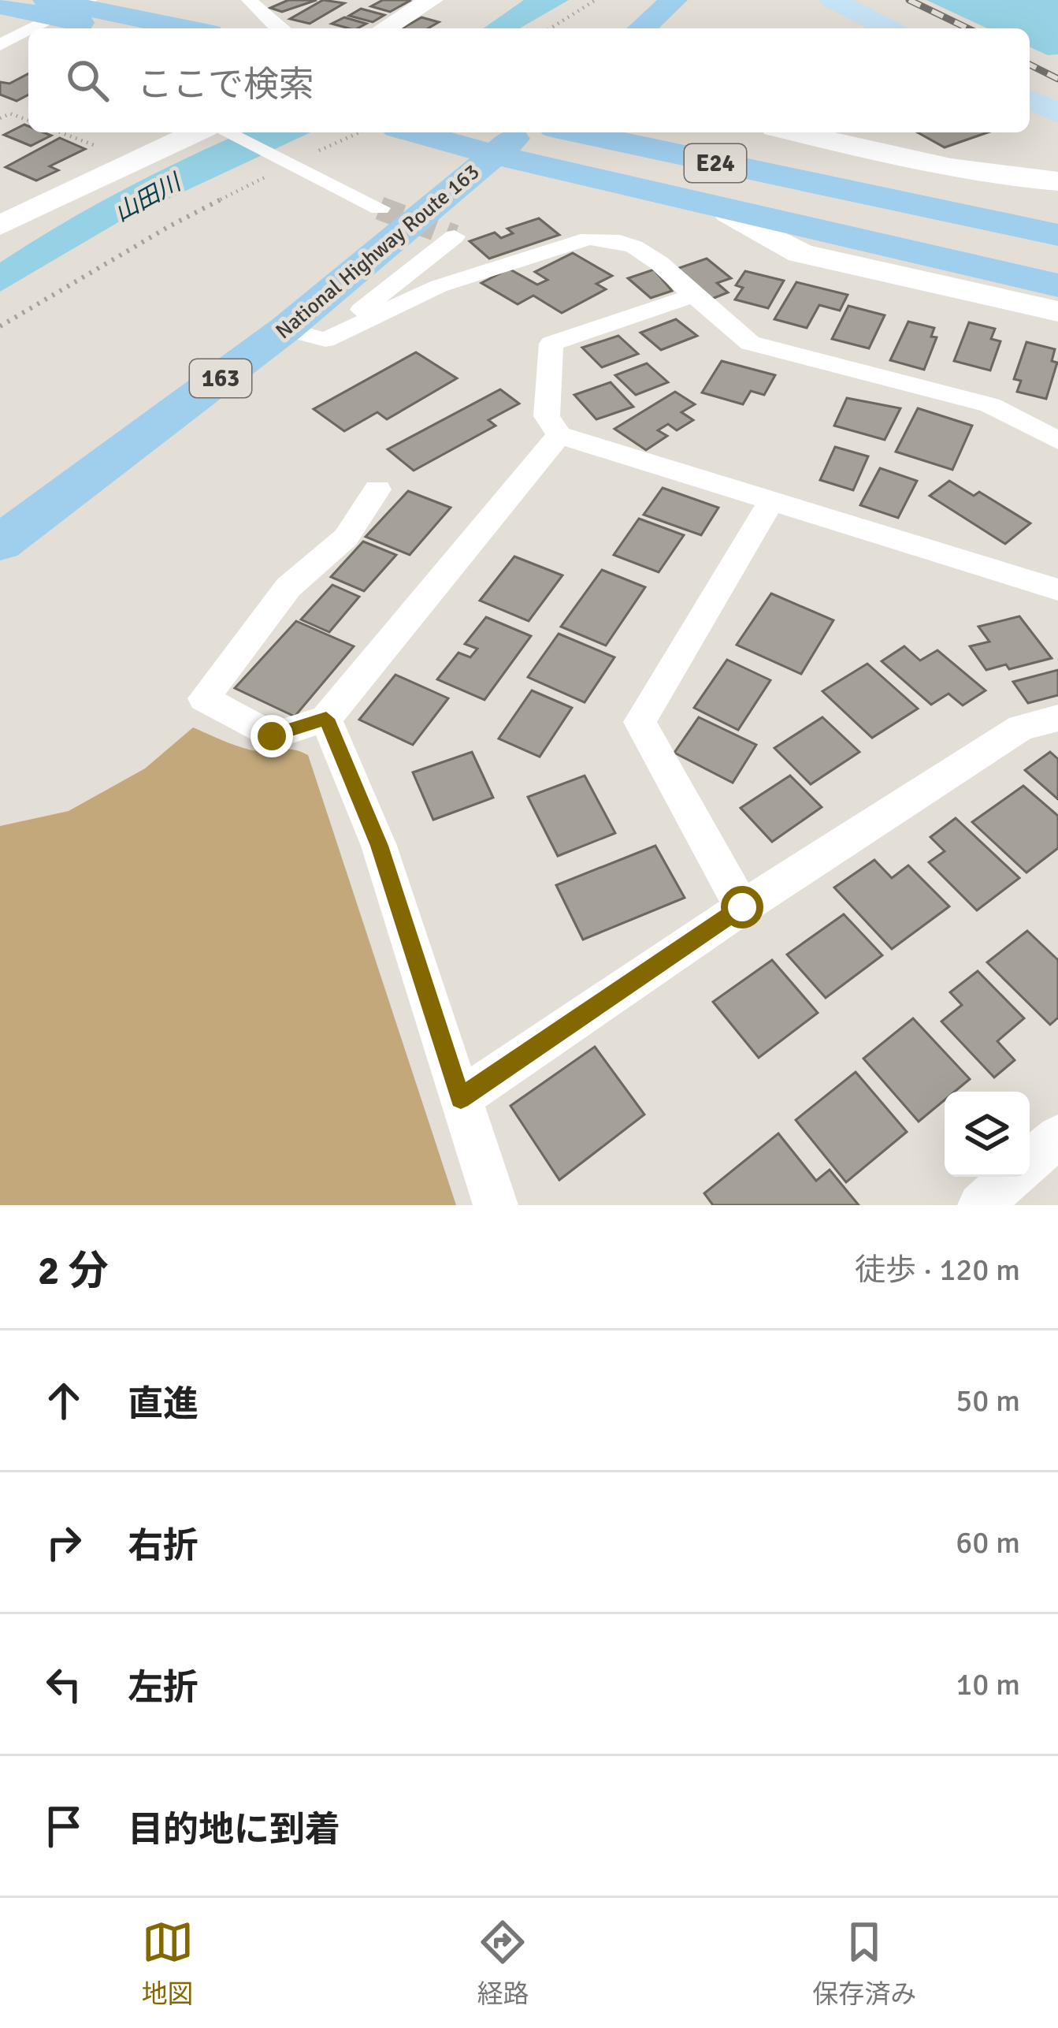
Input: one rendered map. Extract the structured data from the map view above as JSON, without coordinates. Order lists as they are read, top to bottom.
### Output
{
  "streets": {
    "highway": ["E24", "National Highway Route 163", "163"]
  },
  "water": ["山田川"],
  "page": {
    "search": "ここで検索",
    "heading": ["2 分", "徒歩 · 120 m"],
    "list": [
      ["直進", "50 m"],
      ["右折", "60 m"],
      ["左折", "10 m"],
      "目的地に到着"
    ],
    "nav": ["地図", "経路", "保存済み"]
  }
}
